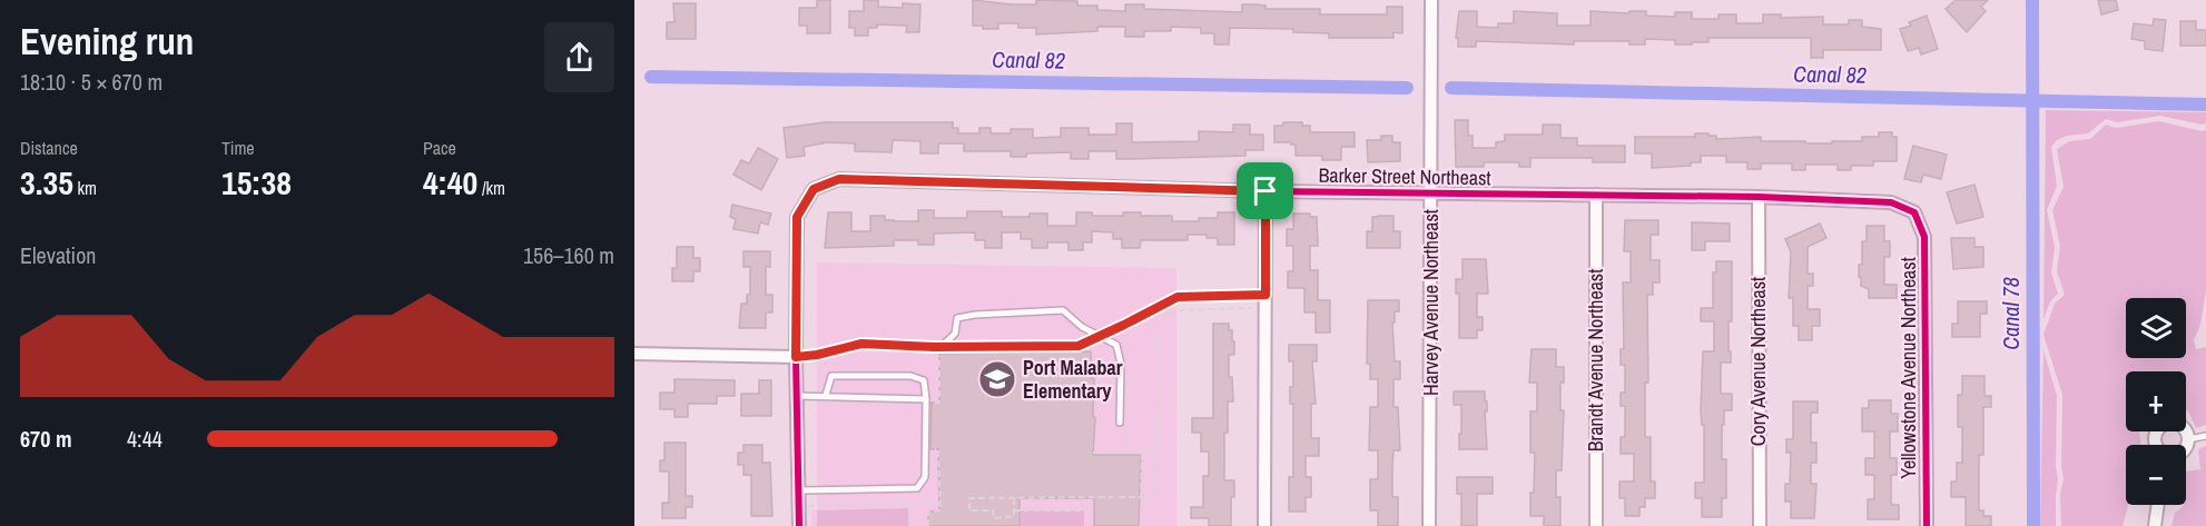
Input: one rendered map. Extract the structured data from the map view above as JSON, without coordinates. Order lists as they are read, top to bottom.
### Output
{
  "streets": {
    "street": [
      "Barker Street Northeast",
      "Harvey Avenue Northeast",
      "Brandt Avenue Northeast",
      "Cory Avenue Northeast",
      "Yellowstone Avenue Northeast"
    ]
  },
  "crossings": [
    ["Barker Street Northeast", "Harvey Avenue Northeast"],
    ["Barker Street Northeast", "Brandt Avenue Northeast"],
    ["Barker Street Northeast", "Cory Avenue Northeast"],
    ["Barker Street Northeast", "Yellowstone Avenue Northeast"]
  ],
  "water": ["Canal 82", "Canal 78"],
  "places": {
    "school or university": ["Port Malabar Elementary"]
  },
  "page": {
    "heading": ["Evening run", "18:10 · 5 × 670 m"],
    "stats": [
      ["Distance", "3.35 km"],
      ["Time", "15:38"],
      ["Pace", "4:40 /km"]
    ],
    "chart": ["Elevation", "156–160 m"],
    "map_buttons": ["+", "−"],
    "list": [
      {
        "name": "670 m",
        "note": "4:44"
      }
    ]
  }
}
